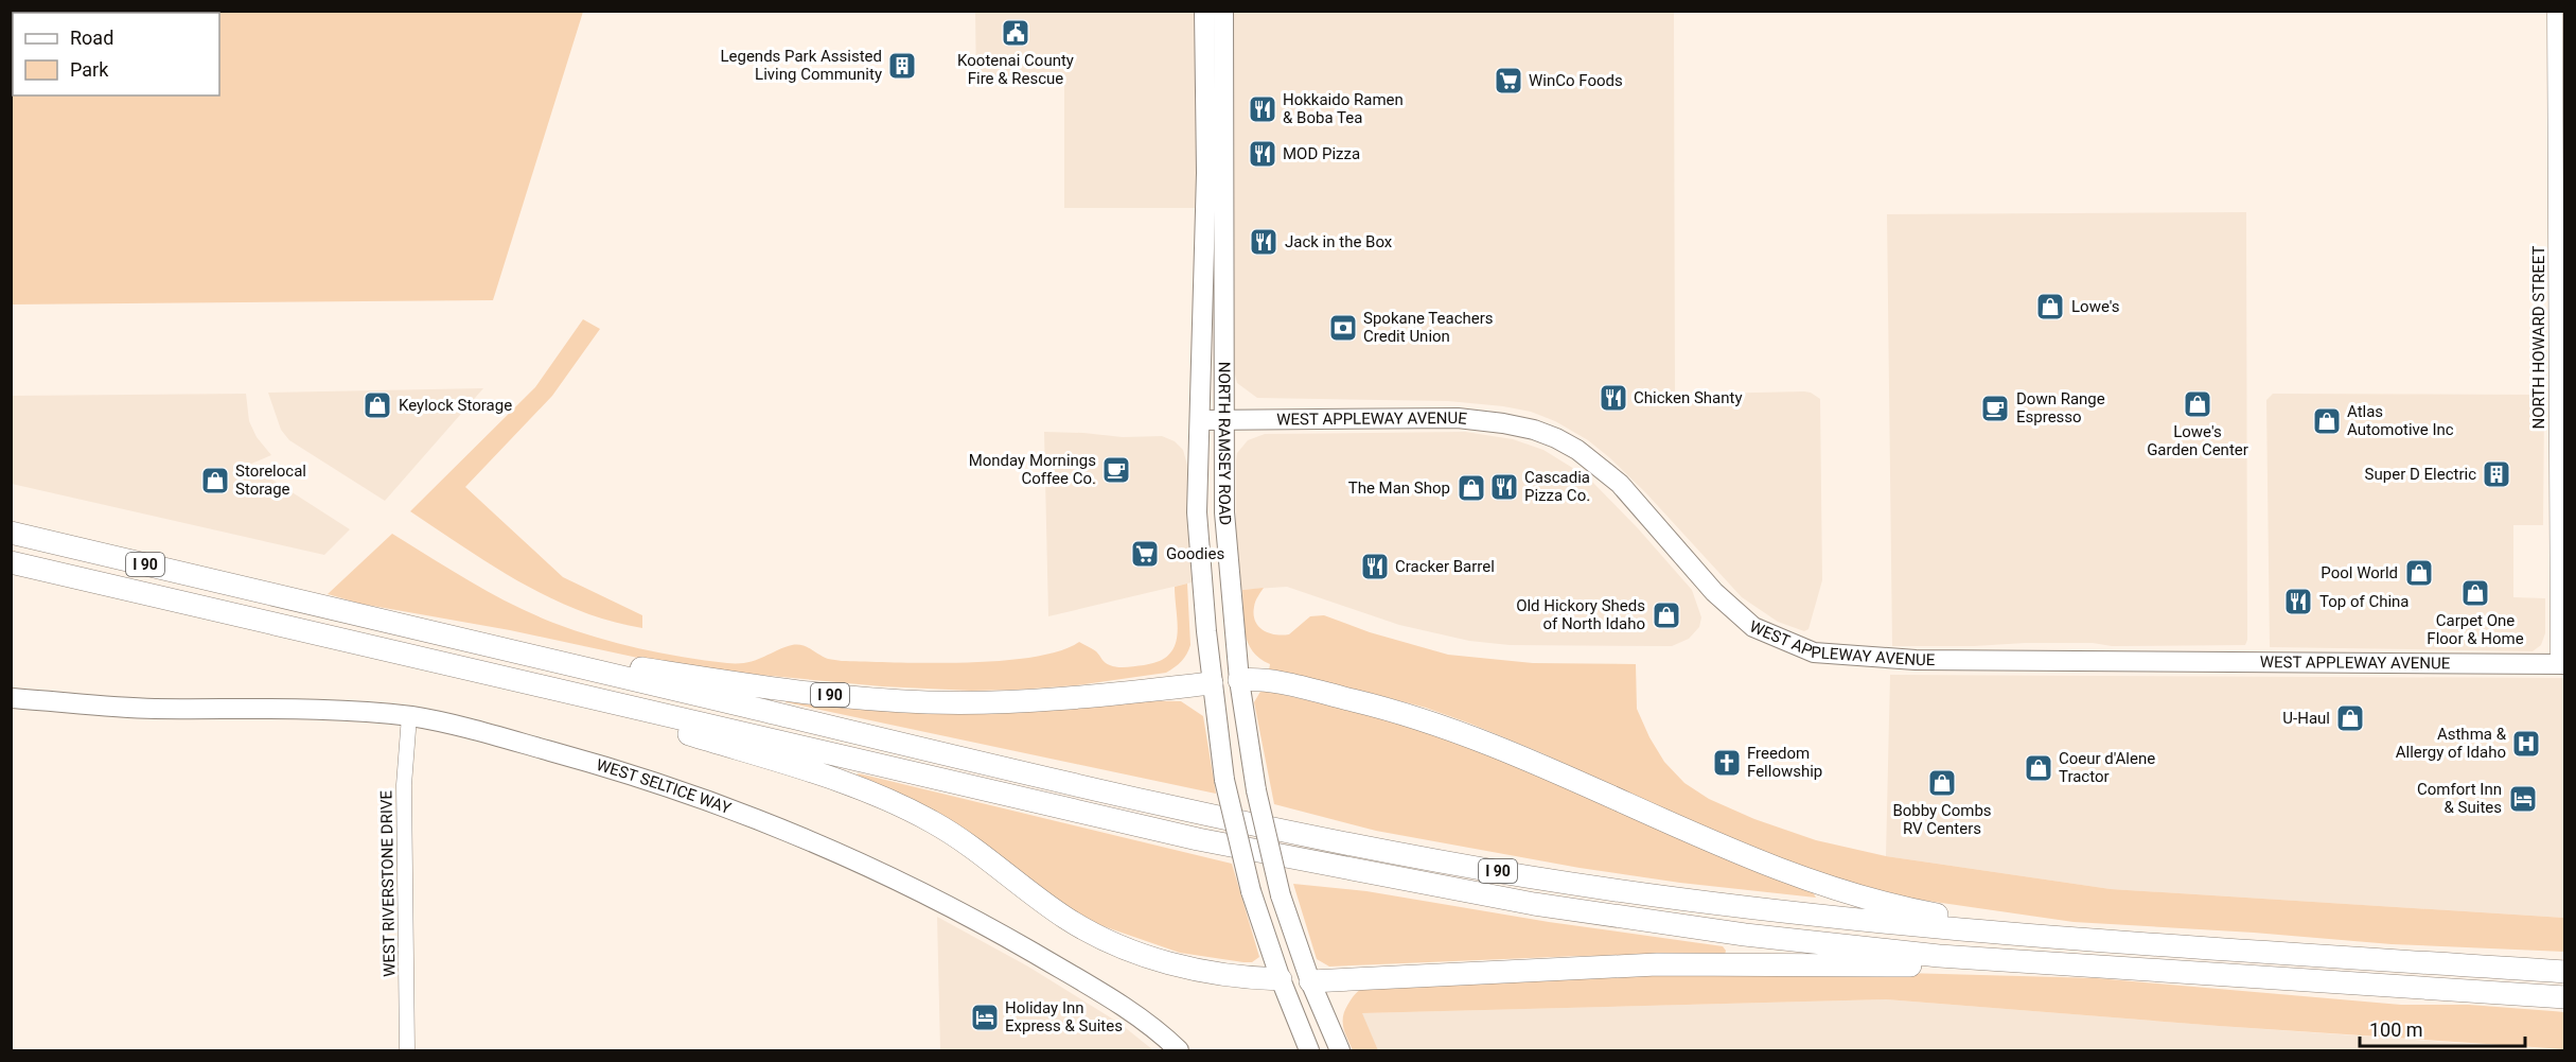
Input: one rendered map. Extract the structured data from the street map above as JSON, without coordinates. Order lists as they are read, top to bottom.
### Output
{
  "streets": {
    "highway": ["I 90"],
    "main road": ["WEST APPLEWAY AVENUE", "NORTH RAMSEY ROAD", "WEST SELTICE WAY"],
    "street": ["NORTH HOWARD STREET", "WEST RIVERSTONE DRIVE"]
  },
  "crossings": [
    ["NORTH HOWARD STREET", "WEST APPLEWAY AVENUE"],
    ["WEST APPLEWAY AVENUE", "NORTH RAMSEY ROAD"],
    ["NORTH RAMSEY ROAD", "I 90"],
    ["WEST SELTICE WAY", "WEST RIVERSTONE DRIVE"]
  ],
  "places": {
    "public building": ["Kootenai County Fire & Rescue"],
    "building": ["Legends Park Assisted Living Community", "Super D Electric"],
    "supermarket": ["WinCo Foods", "Goodies"],
    "restaurant": [
      "Hokkaido Ramen & Boba Tea",
      "MOD Pizza",
      "Jack in the Box",
      "Chicken Shanty",
      "Cascadia Pizza Co.",
      "Cracker Barrel",
      "Top of China"
    ],
    "shop": [
      "Lowe's",
      "Lowe's Garden Center",
      "Keylock Storage",
      "Atlas Automotive Inc",
      "Storelocal Storage",
      "The Man Shop",
      "Pool World",
      "Carpet One Floor & Home",
      "Old Hickory Sheds of North Idaho",
      "U-Haul",
      "Coeur d'Alene Tractor",
      "Bobby Combs RV Centers"
    ],
    "bank": ["Spokane Teachers Credit Union"],
    "cafe": ["Down Range Espresso", "Monday Mornings Coffee Co."],
    "hospital": ["Asthma & Allergy of Idaho"],
    "church": ["Freedom Fellowship"],
    "hotel": ["Comfort Inn & Suites", "Holiday Inn Express & Suites"]
  },
  "legend": ["Road", "Park"],
  "scale_bar": "100 m"
}
